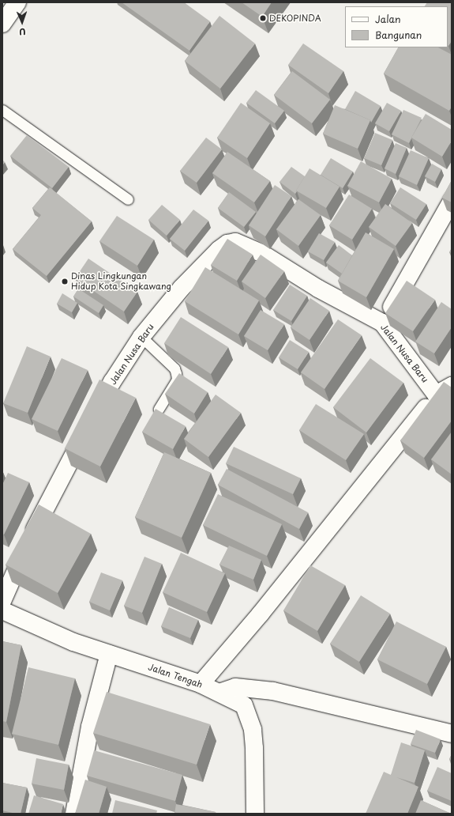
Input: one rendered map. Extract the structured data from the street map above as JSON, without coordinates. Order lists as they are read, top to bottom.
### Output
{
  "streets": {
    "street": ["Jalan Nusa Baru", "Jalan Tengah"]
  },
  "places": ["DEKOPINDA", "Dinas Lingkungan Hidup Kota Singkawang"],
  "legend": ["Jalan", "Bangunan"],
  "north": "bottom"
}
